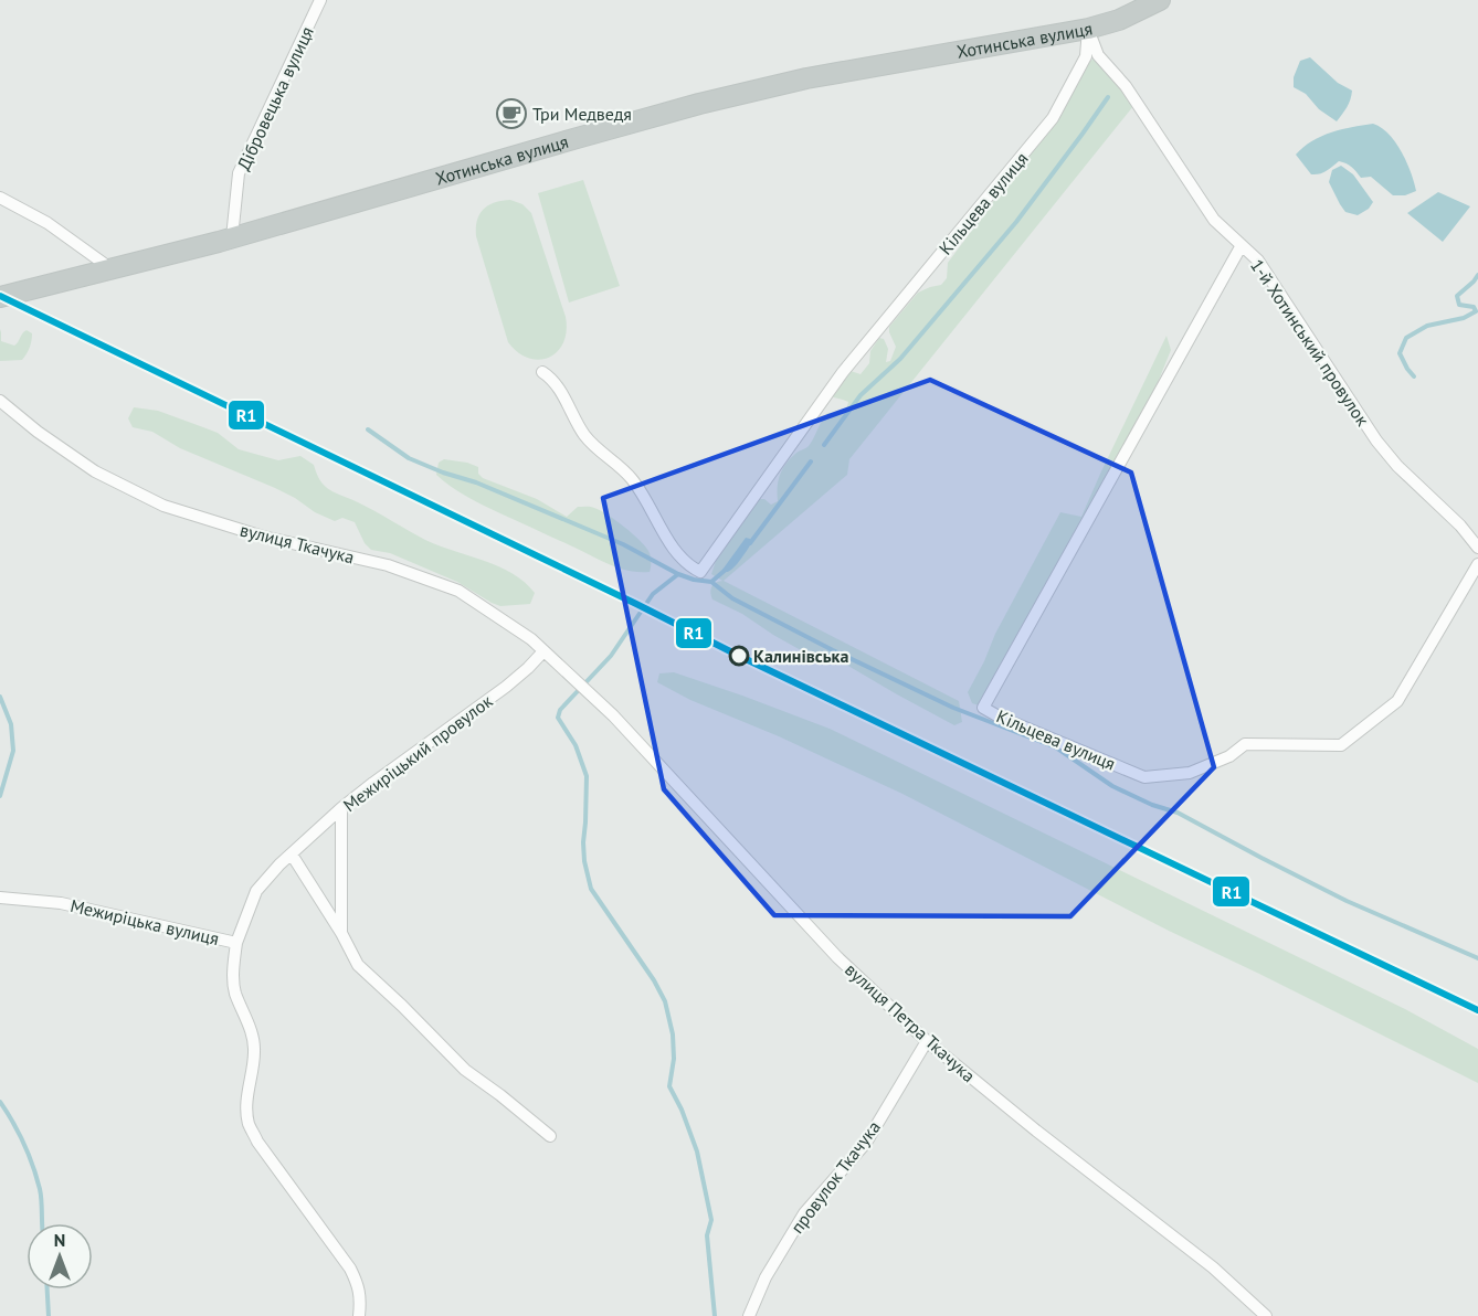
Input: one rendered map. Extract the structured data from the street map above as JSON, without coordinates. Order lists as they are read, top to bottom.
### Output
{
  "streets": {
    "highway": ["Хотинська вулиця"],
    "street": [
      "Дібровецька вулиця",
      "Кільцева вулиця",
      "1-й Хотинський провулок",
      "вулиця Ткачука",
      "Межиріцький провулок",
      "Межиріцька вулиця",
      "вулиця Петра Ткачука",
      "провулок Ткачука"
    ]
  },
  "crossings": [
    ["Хотинська вулиця", "Дібровецька вулиця"],
    ["Хотинська вулиця", "Кільцева вулиця"],
    ["Хотинська вулиця", "1-й Хотинський провулок"],
    ["Кільцева вулиця", "1-й Хотинський провулок"],
    ["вулиця Ткачука", "Межиріцький провулок"],
    ["вулиця Ткачука", "вулиця Петра Ткачука"],
    ["Межиріцький провулок", "Межиріцька вулиця"],
    ["вулиця Петра Ткачука", "провулок Ткачука"]
  ],
  "places": {
    "cafe": ["Три Медведя"],
    "other": ["Калинівська"]
  },
  "lines": ["transit line R1"],
  "north": "top"
}
